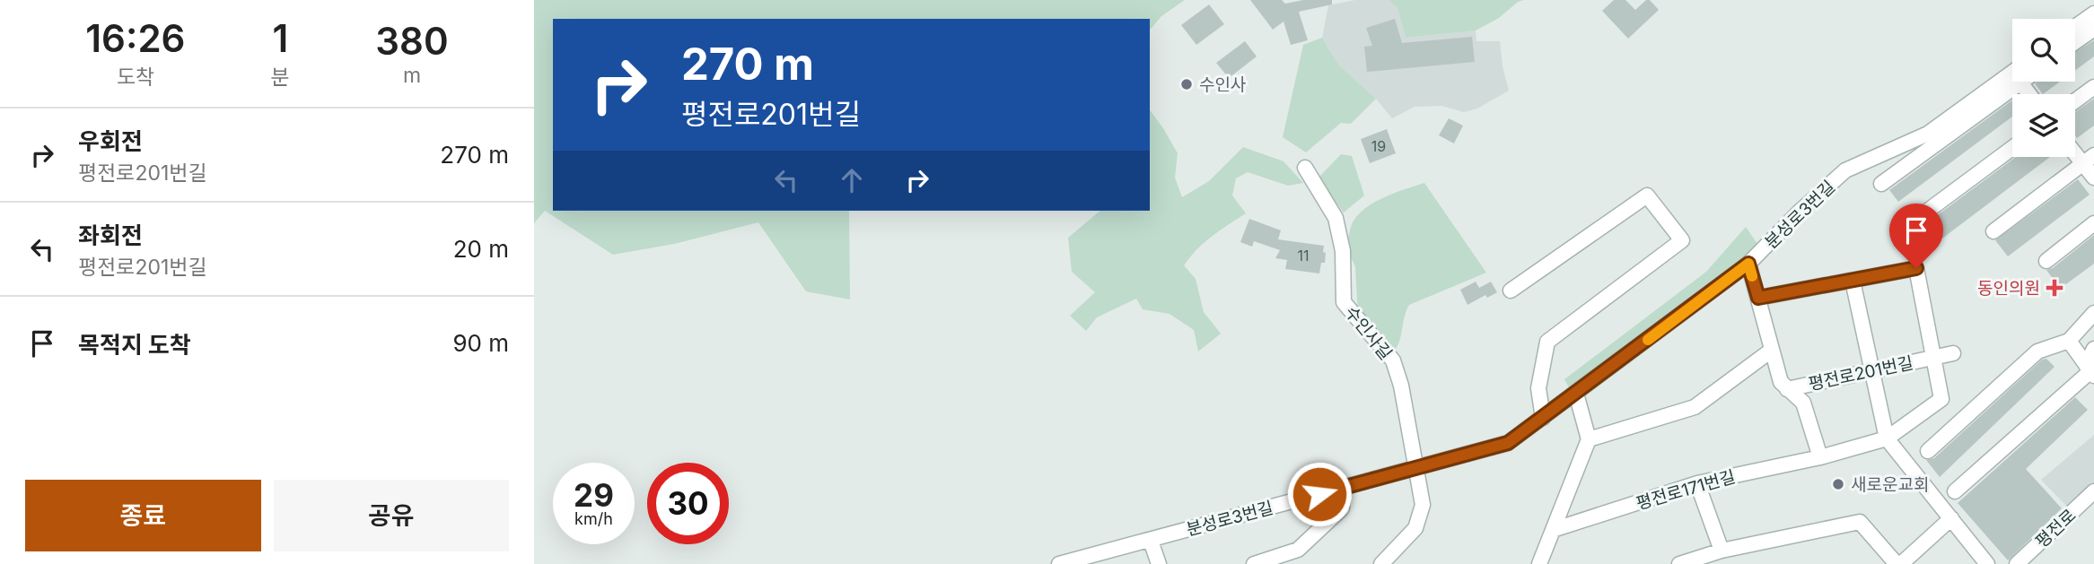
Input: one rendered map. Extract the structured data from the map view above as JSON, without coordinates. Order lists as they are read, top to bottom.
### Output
{
  "streets": {
    "street": [
      "분성로3번길",
      "수인사길",
      "평전로201번길",
      "평전로171번길",
      "평전로"
    ]
  },
  "crossings": [
    ["분성로3번길", "수인사길"],
    ["분성로3번길", "평전로201번길"],
    ["평전로201번길", "평전로171번길"]
  ],
  "places": {
    "other": ["수인사", "새로운교회"],
    "health": ["동인의원"]
  },
  "house_numbers": ["19", "11"],
  "page": {
    "eta": [
      "16:26",
      "도착",
      "1",
      "분",
      "380",
      "m"
    ],
    "turn": ["270 m", "평전로201번길"],
    "list": [
      {
        "name": "우회전",
        "note": "평전로201번길",
        "value": "270 m"
      },
      {
        "name": "좌회전",
        "note": "평전로201번길",
        "value": "20 m"
      },
      {
        "name": "목적지 도착",
        "value": "90 m"
      }
    ],
    "speed": "29 km/h",
    "limit": "30",
    "buttons": ["종료", "공유"]
  }
}
